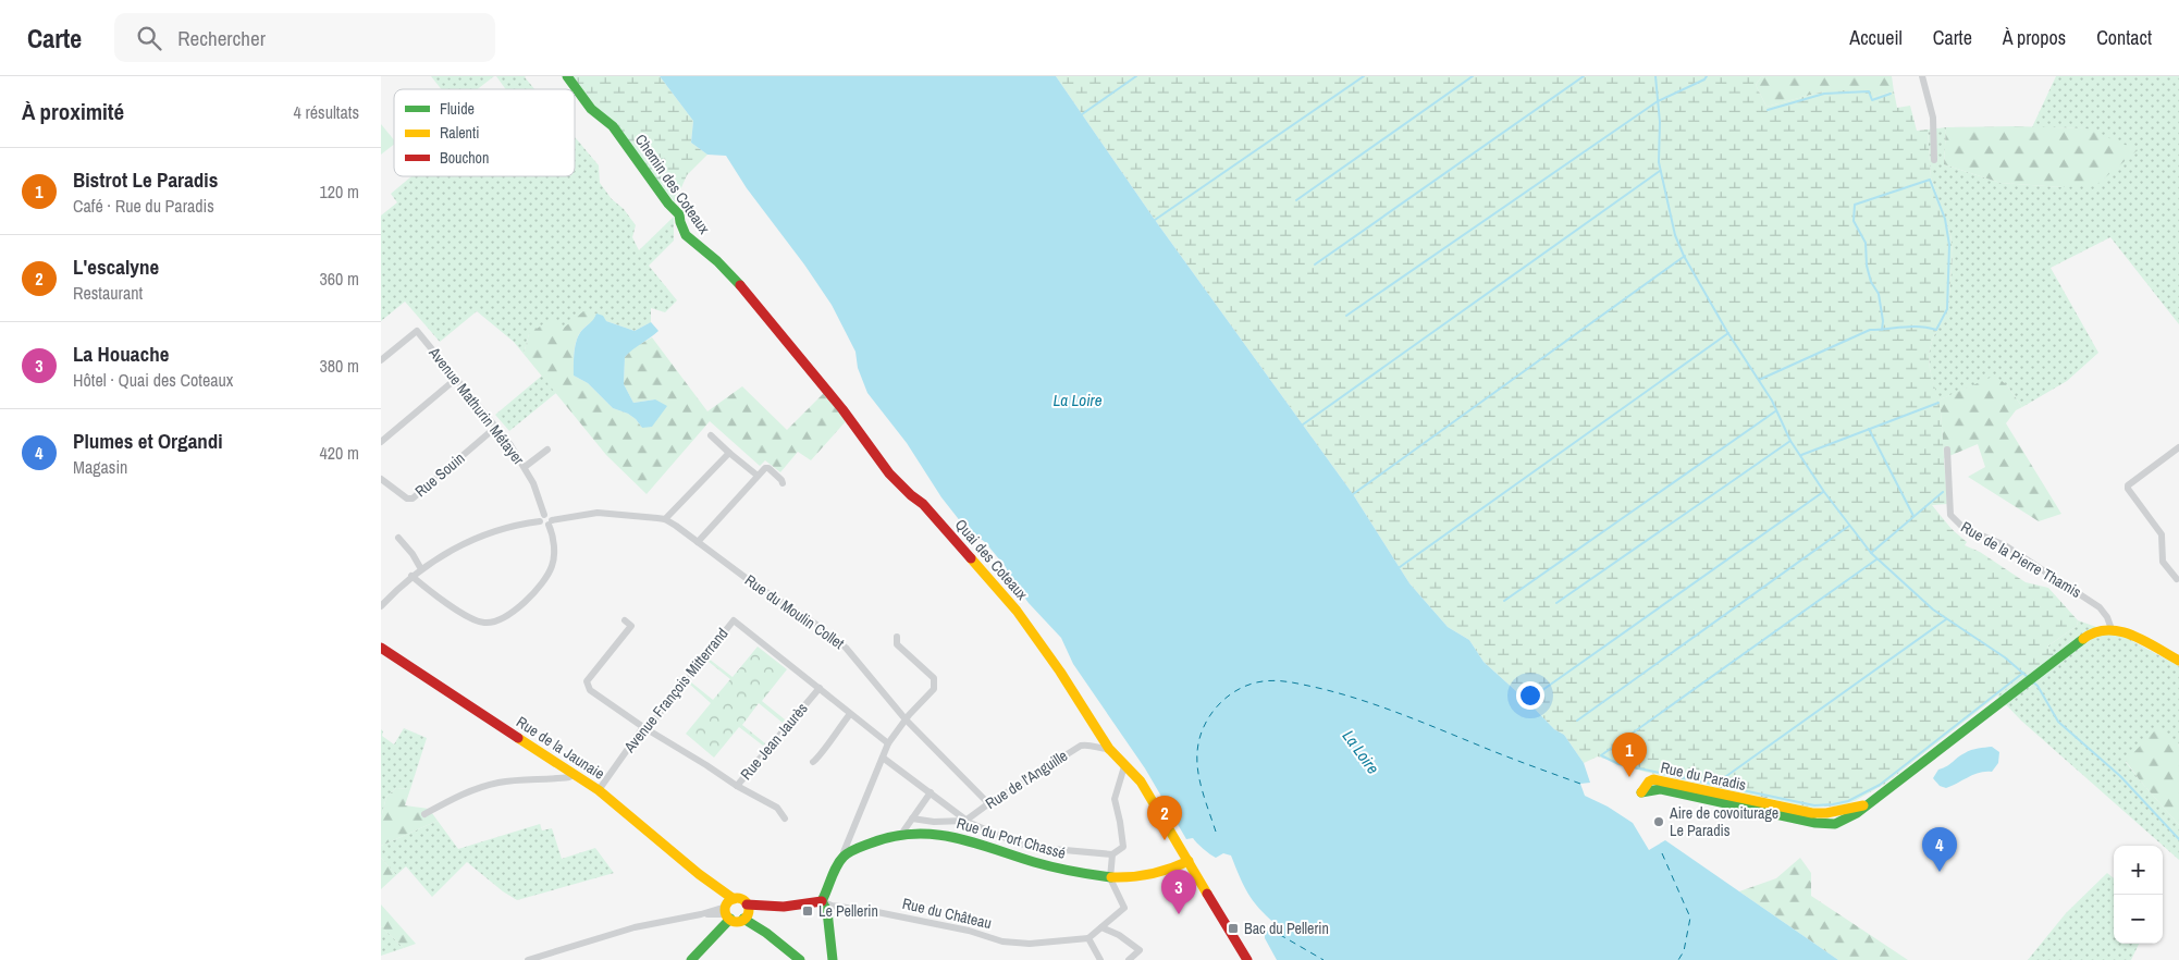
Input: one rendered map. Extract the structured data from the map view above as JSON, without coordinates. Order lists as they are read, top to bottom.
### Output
{
  "streets": {
    "street": [
      "Chemin des Coteaux",
      "Avenue Mathurin Métayer",
      "Rue Souin",
      "Quai des Coteaux",
      "Rue de la Pierre Thamis",
      "Rue du Moulin Collet",
      "Avenue François Mitterrand",
      "Rue Jean Jaurès",
      "Rue de la Jaunaie",
      "Rue du Paradis",
      "Rue de l'Anguille",
      "Rue du Port Chassé",
      "Rue du Château"
    ]
  },
  "crossings": [
    ["Chemin des Coteaux", "Quai des Coteaux"],
    ["Avenue Mathurin Métayer", "Rue Souin"],
    ["Quai des Coteaux", "Rue de l'Anguille"],
    ["Quai des Coteaux", "Rue du Port Chassé"],
    ["Rue de la Pierre Thamis", "Rue du Paradis"],
    ["Rue du Moulin Collet", "Rue de l'Anguille"],
    ["Avenue François Mitterrand", "Rue Jean Jaurès"],
    ["Avenue François Mitterrand", "Rue de la Jaunaie"],
    ["Rue de la Jaunaie", "Rue du Château"]
  ],
  "water": ["La Loire"],
  "places": {
    "other": ["Aire de covoiturage Le Paradis"],
    "transit": ["Le Pellerin", "Bac du Pellerin"]
  },
  "legend": ["Fluide", "Ralenti", "Bouchon"],
  "page": {
    "header": "Carte",
    "search": "Rechercher",
    "nav": [
      "Accueil",
      "Carte",
      "À propos",
      "Contact"
    ],
    "heading": ["À proximité", "4 résultats"],
    "list": [
      {
        "mark": "1",
        "name": "Bistrot Le Paradis",
        "note": "Café · Rue du Paradis",
        "value": "120 m"
      },
      {
        "mark": "2",
        "name": "L'escalyne",
        "note": "Restaurant",
        "value": "360 m"
      },
      {
        "mark": "3",
        "name": "La Houache",
        "note": "Hôtel · Quai des Coteaux",
        "value": "380 m"
      },
      {
        "mark": "4",
        "name": "Plumes et Organdi",
        "note": "Magasin",
        "value": "420 m"
      }
    ],
    "pins": [
      "1",
      "2",
      "4",
      "3"
    ],
    "map_buttons": ["+", "−"]
  }
}
